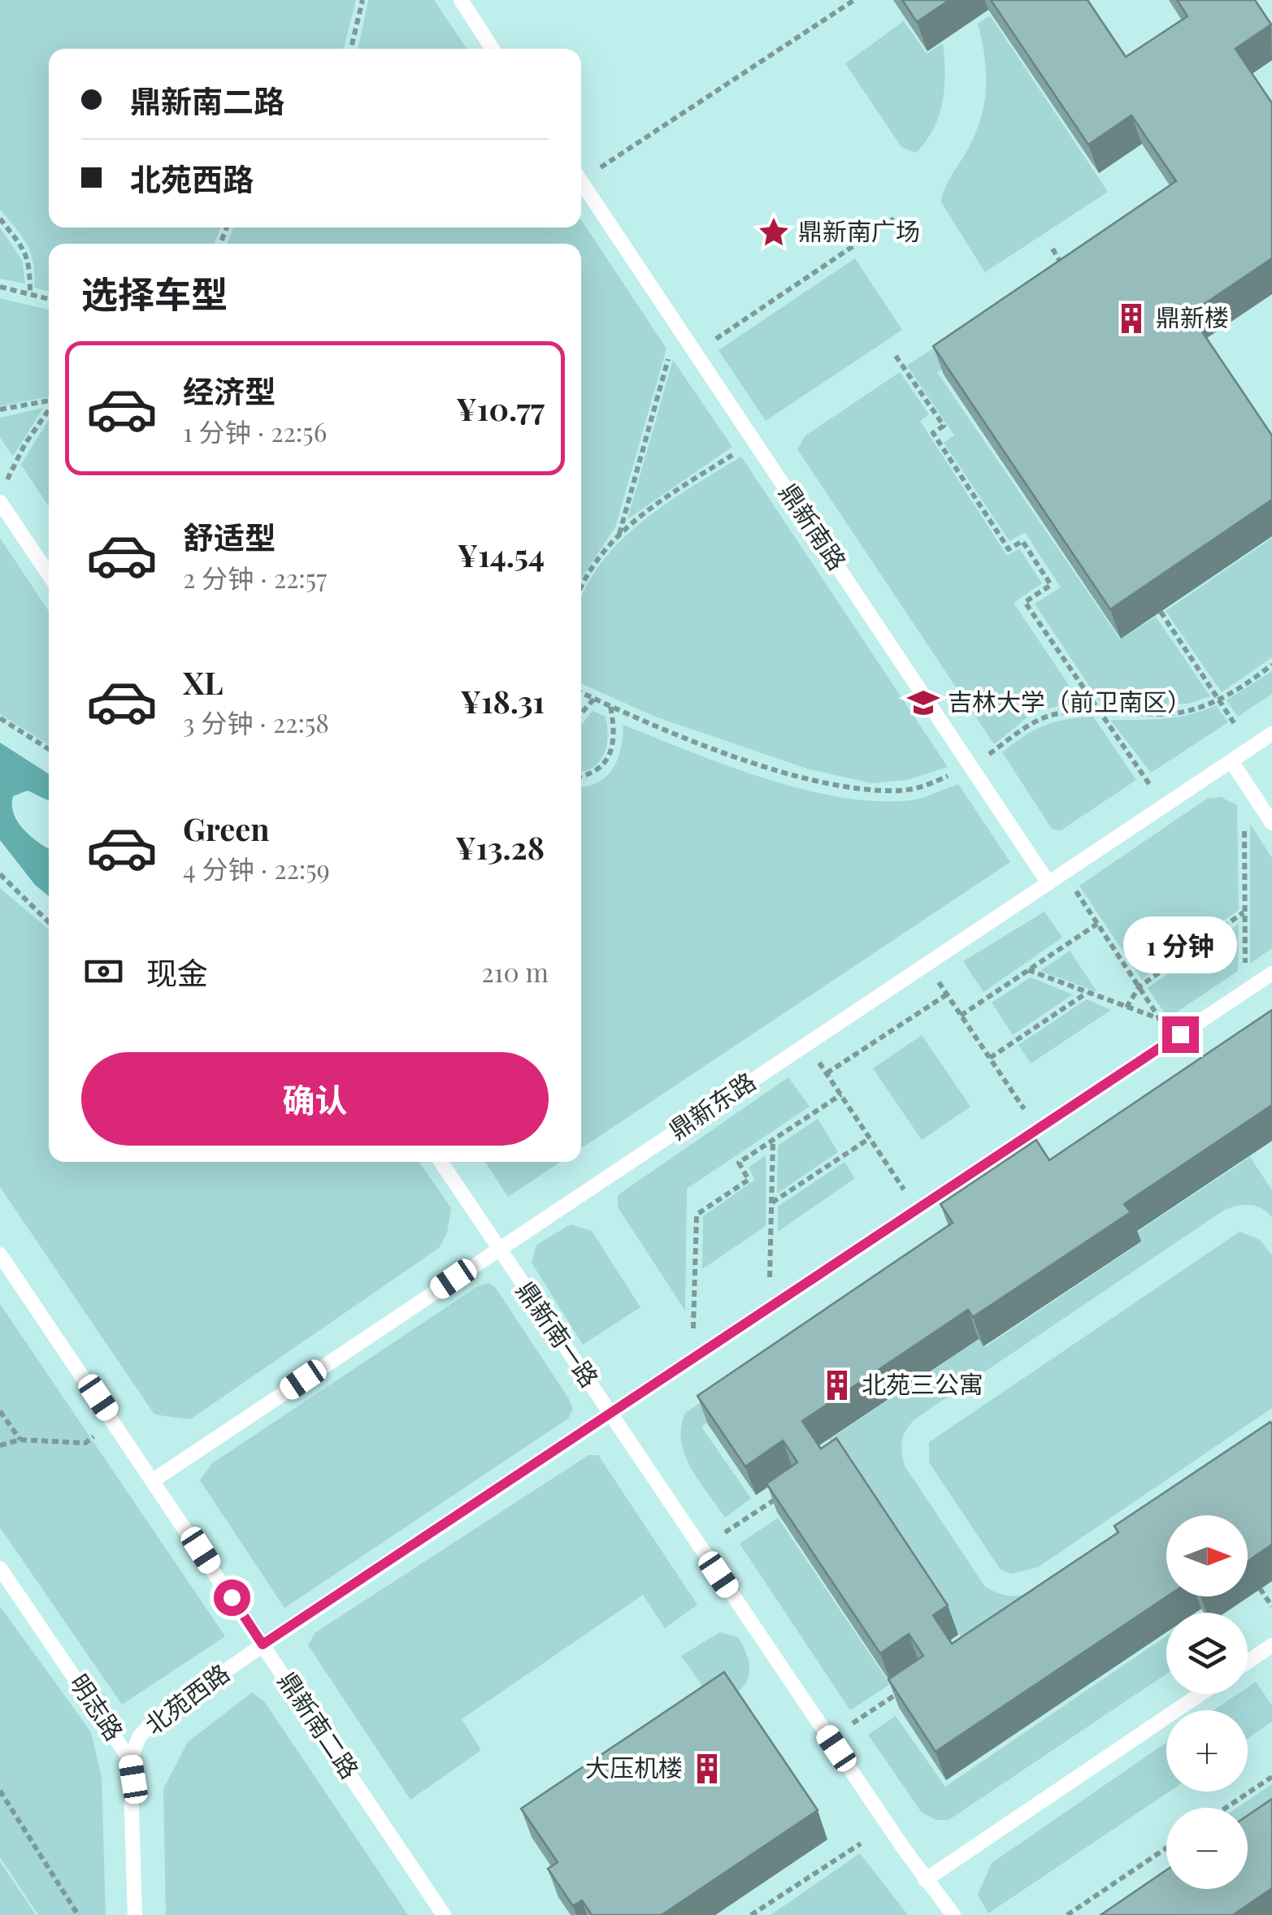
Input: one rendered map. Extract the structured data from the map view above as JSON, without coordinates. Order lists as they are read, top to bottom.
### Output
{
  "streets": {
    "lane": [
      "鼎新南路",
      "鼎新东路",
      "鼎新南一路",
      "北苑西路",
      "明志路",
      "鼎新南二路"
    ]
  },
  "crossings": [
    ["鼎新南路", "鼎新东路"],
    ["鼎新东路", "鼎新南一路"],
    ["鼎新东路", "鼎新南二路"],
    ["鼎新南一路", "北苑西路"],
    ["北苑西路", "明志路"],
    ["北苑西路", "鼎新南二路"]
  ],
  "places": {
    "place": ["鼎新南广场"],
    "building": ["鼎新楼", "北苑三公寓", "大压机楼"],
    "school or university": ["吉林大学（前卫南区）"]
  },
  "north": "right",
  "page": {
    "banner": ["鼎新南二路", "北苑西路"],
    "heading": "选择车型",
    "list": [
      {
        "name": "经济型",
        "note": "1 分钟 · 22:56",
        "value": "¥10.77"
      },
      {
        "name": "舒适型",
        "note": "2 分钟 · 22:57",
        "value": "¥14.54"
      },
      {
        "name": "XL",
        "note": "3 分钟 · 22:58",
        "value": "¥18.31"
      },
      {
        "name": "Green",
        "note": "4 分钟 · 22:59",
        "value": "¥13.28"
      }
    ],
    "bubble": "1 分钟",
    "pay": ["现金", "210 m"],
    "buttons": "确认",
    "map_buttons": ["+", "−"]
  }
}
